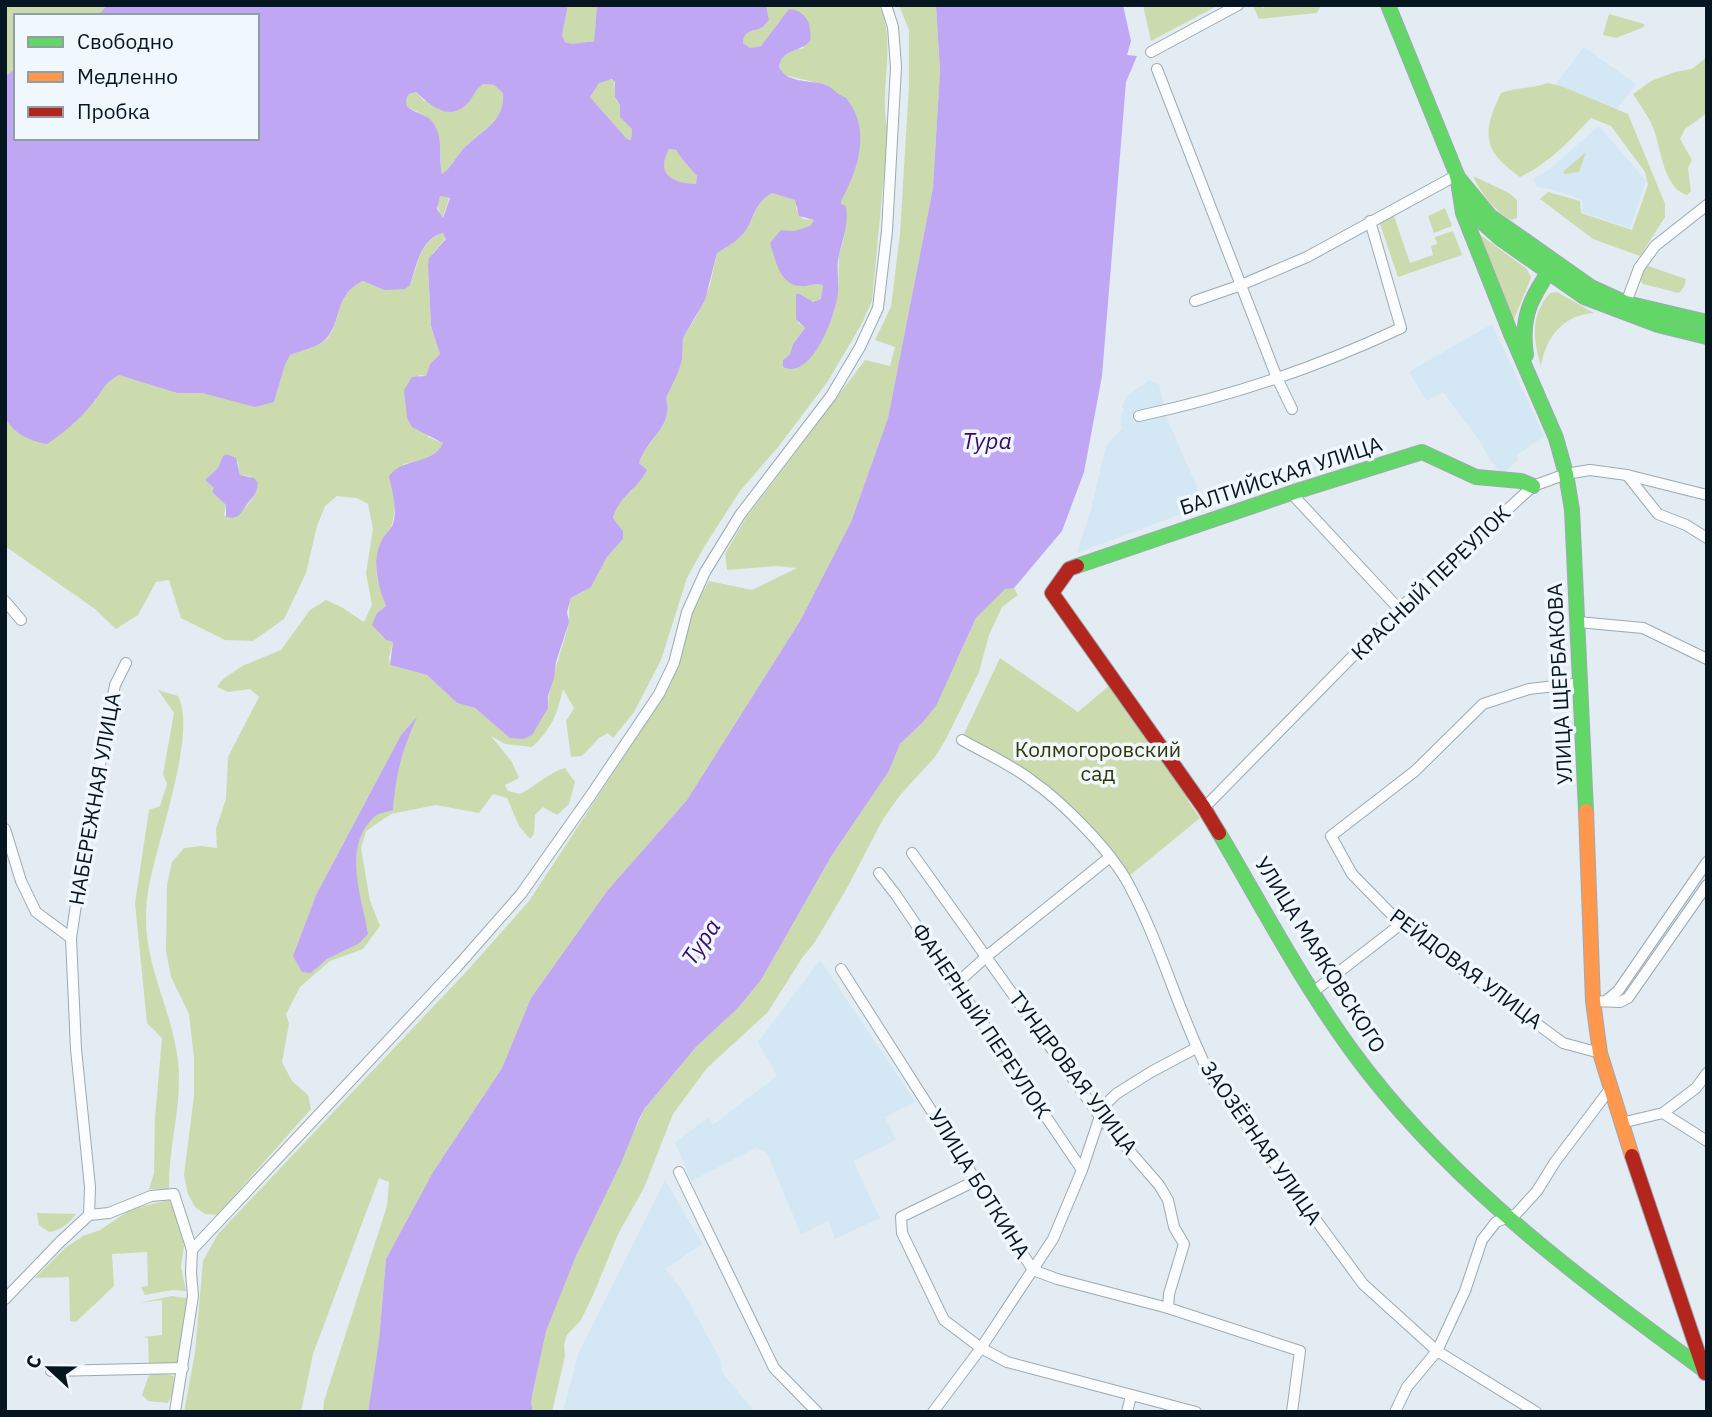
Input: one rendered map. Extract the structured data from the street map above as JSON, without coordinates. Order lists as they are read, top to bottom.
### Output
{
  "streets": {
    "street": [
      "БАЛТИЙСКАЯ УЛИЦА",
      "КРАСНЫЙ ПЕРЕУЛОК",
      "УЛИЦА ЩЕРБАКОВА",
      "НАБЕРЕЖНАЯ УЛИЦА",
      "УЛИЦА МАЯКОВСКОГО",
      "РЕЙДОВАЯ УЛИЦА",
      "ФАНЕРНЫЙ ПЕРЕУЛОК",
      "ТУНДРОВАЯ УЛИЦА",
      "ЗАОЗЁРНАЯ УЛИЦА",
      "УЛИЦА БОТКИНА"
    ]
  },
  "crossings": [
    ["БАЛТИЙСКАЯ УЛИЦА", "КРАСНЫЙ ПЕРЕУЛОК"],
    ["БАЛТИЙСКАЯ УЛИЦА", "УЛИЦА МАЯКОВСКОГО"],
    ["КРАСНЫЙ ПЕРЕУЛОК", "УЛИЦА ЩЕРБАКОВА"],
    ["КРАСНЫЙ ПЕРЕУЛОК", "УЛИЦА МАЯКОВСКОГО"],
    ["УЛИЦА ЩЕРБАКОВА", "УЛИЦА МАЯКОВСКОГО"],
    ["УЛИЦА ЩЕРБАКОВА", "РЕЙДОВАЯ УЛИЦА"],
    ["ТУНДРОВАЯ УЛИЦА", "УЛИЦА БОТКИНА"]
  ],
  "water": ["Тура"],
  "parks": ["Колмогоровский сад"],
  "legend": ["Свободно", "Медленно", "Пробка"],
  "north": "left"
}
